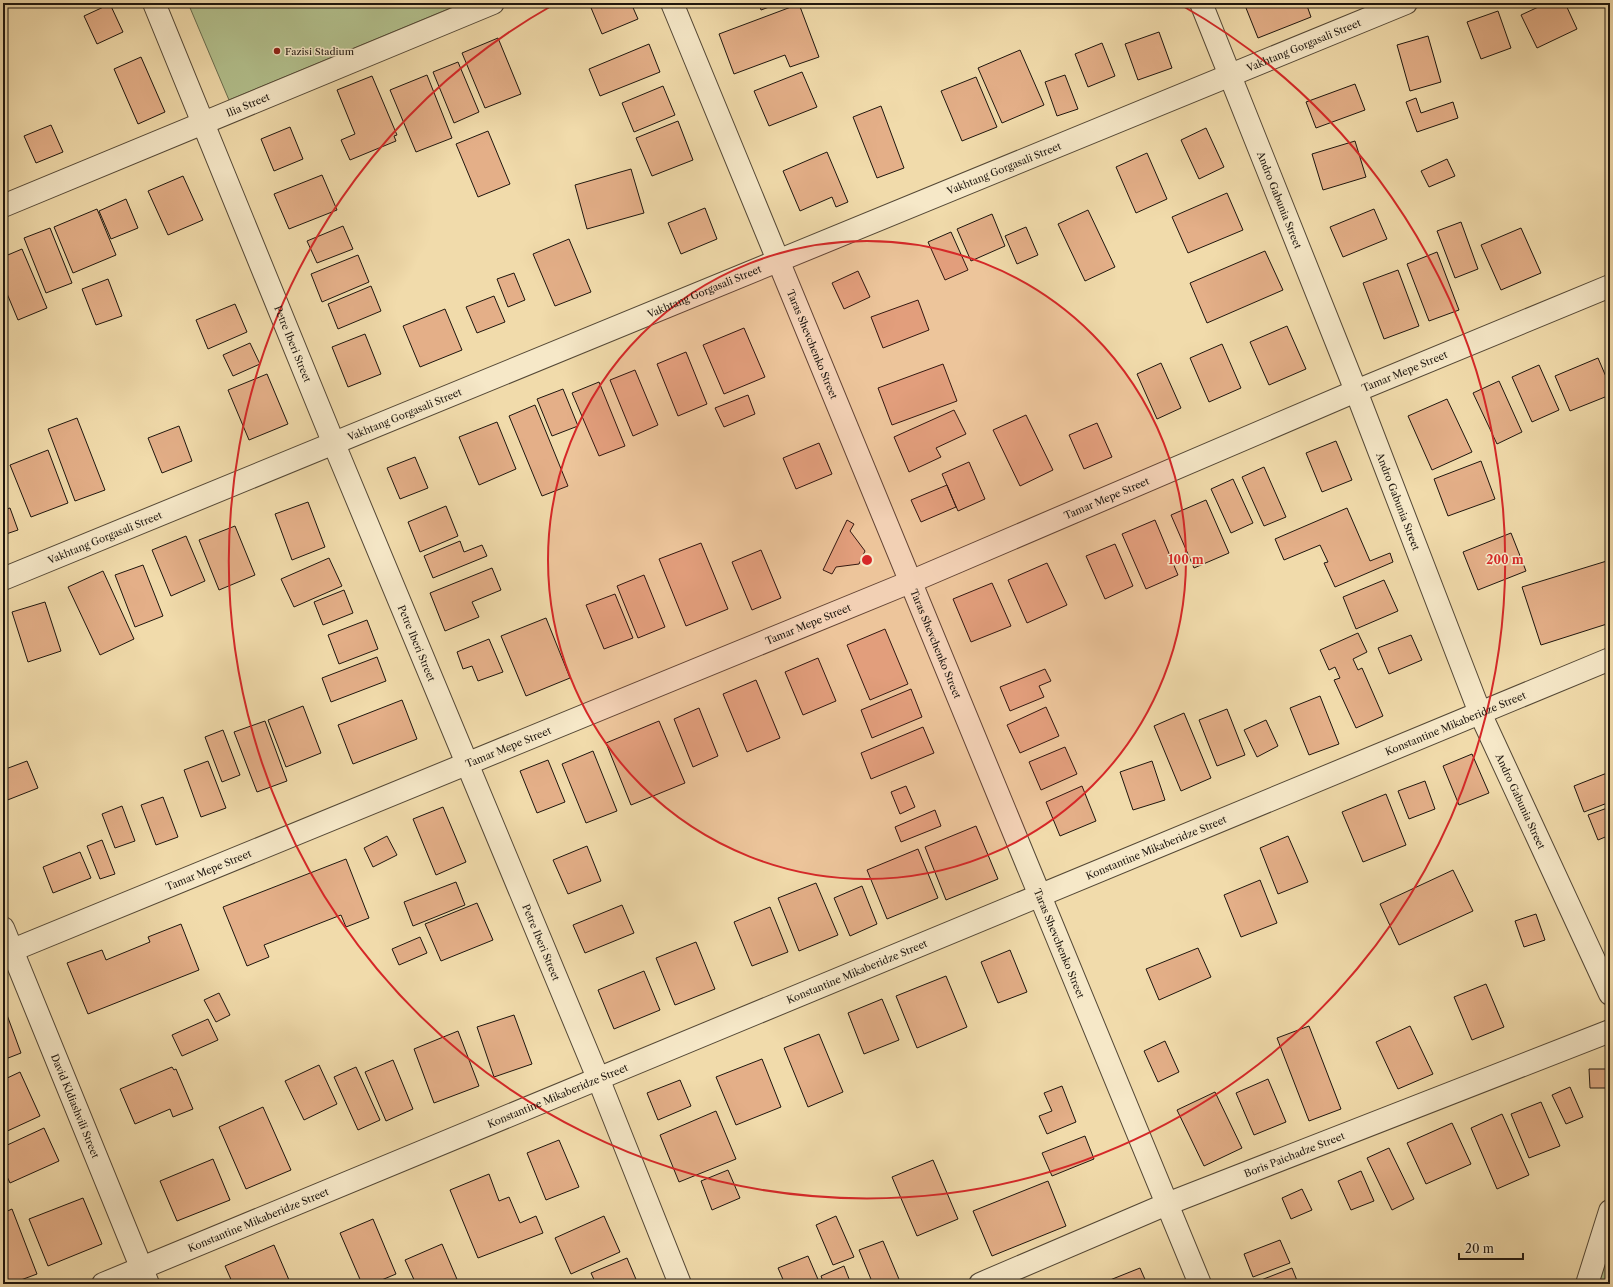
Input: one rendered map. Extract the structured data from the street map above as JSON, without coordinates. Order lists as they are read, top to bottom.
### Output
{
  "streets": {
    "street": [
      "Vakhtang Gorgasali Street",
      "Ilia Street",
      "Andro Gabunia Street",
      "Petre Iberi Street",
      "Taras Shevchenko Street",
      "Tamar Mepe Street",
      "Konstantine Mikaberidze Street",
      "David Kldiashvili Street",
      "Boris Paichadze Street"
    ]
  },
  "crossings": [
    ["Vakhtang Gorgasali Street", "Andro Gabunia Street"],
    ["Vakhtang Gorgasali Street", "Petre Iberi Street"],
    ["Vakhtang Gorgasali Street", "Taras Shevchenko Street"],
    ["Ilia Street", "Petre Iberi Street"],
    ["Andro Gabunia Street", "Tamar Mepe Street"],
    ["Andro Gabunia Street", "Konstantine Mikaberidze Street"],
    ["Petre Iberi Street", "Tamar Mepe Street"],
    ["Petre Iberi Street", "Konstantine Mikaberidze Street"],
    ["Taras Shevchenko Street", "Tamar Mepe Street"],
    ["Taras Shevchenko Street", "Konstantine Mikaberidze Street"],
    ["Taras Shevchenko Street", "Boris Paichadze Street"],
    ["Tamar Mepe Street", "David Kldiashvili Street"],
    ["Konstantine Mikaberidze Street", "David Kldiashvili Street"]
  ],
  "places": ["Fazisi Stadium"],
  "scale_bar": "20 m",
  "rings": ["100 m", "200 m"]
}
